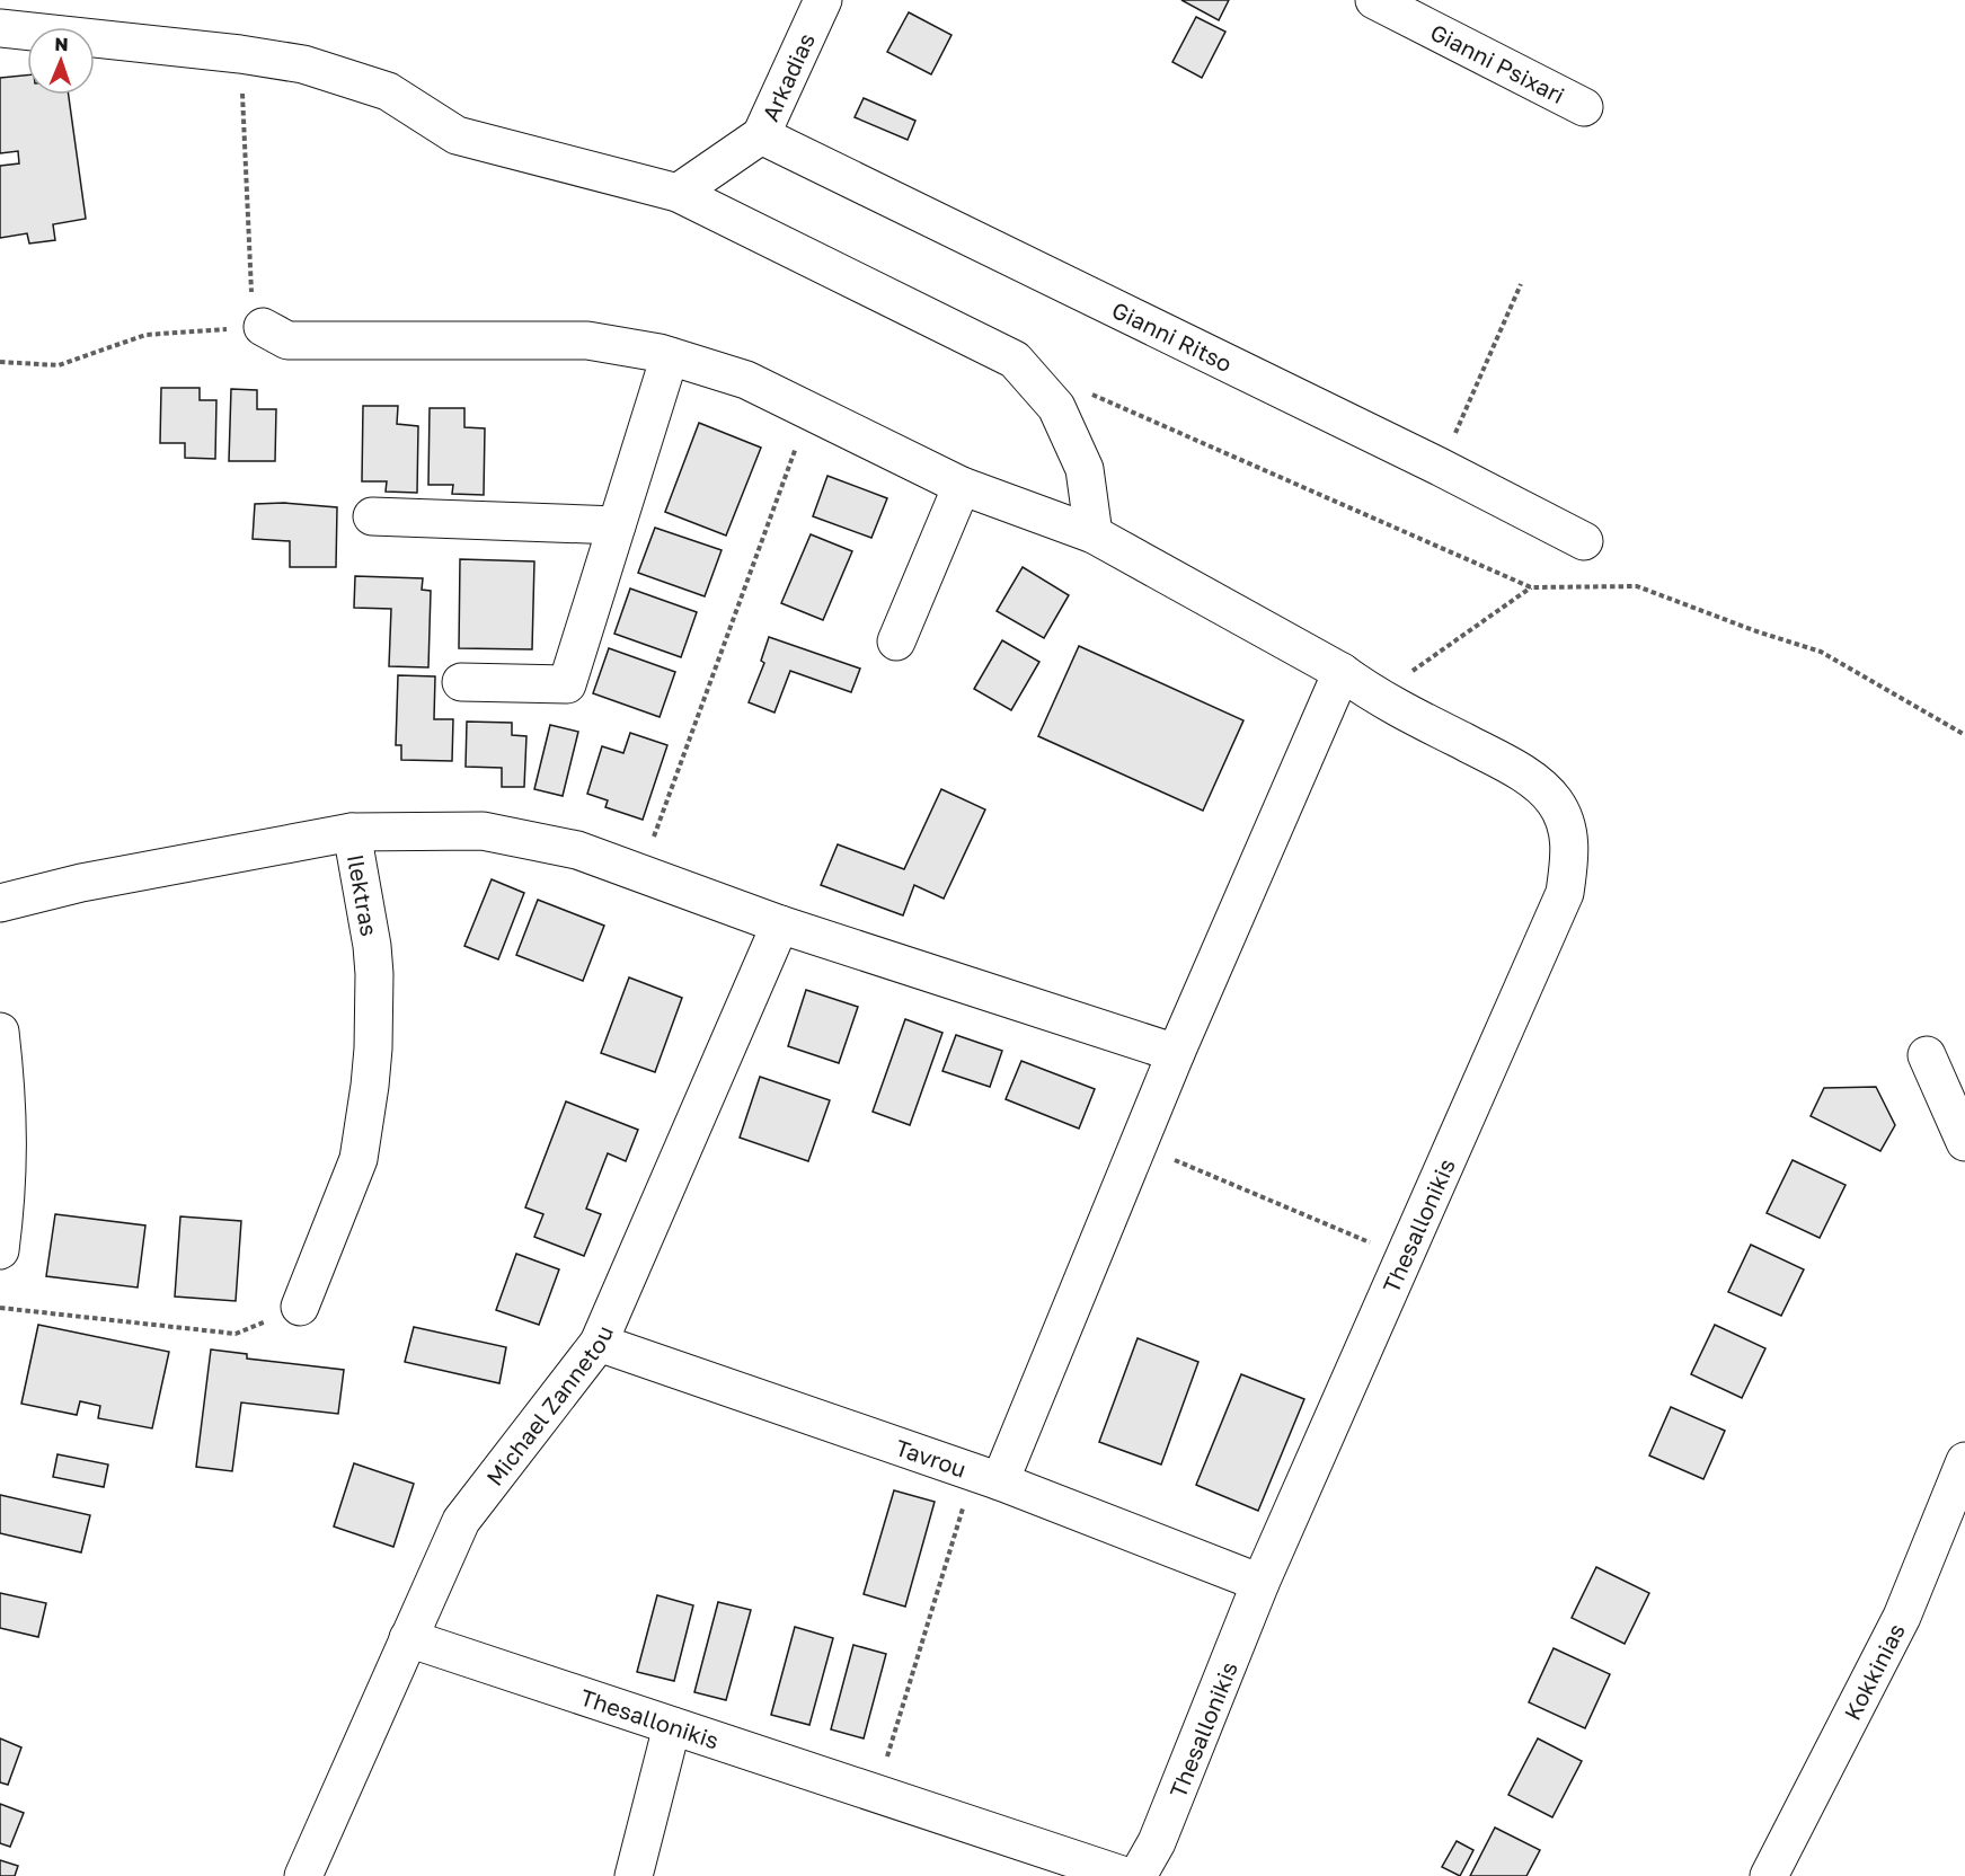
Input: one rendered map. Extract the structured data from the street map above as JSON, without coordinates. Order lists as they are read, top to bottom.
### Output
{
  "streets": {
    "street": [
      "Gianni Psixari",
      "Arkadias",
      "Gianni Ritso",
      "Ilektras",
      "Thesallonikis",
      "Michael Zannetou",
      "Tavrou",
      "Kokkinias"
    ]
  },
  "crossings": [
    ["Arkadias", "Gianni Ritso"],
    ["Thesallonikis", "Michael Zannetou"],
    ["Thesallonikis", "Tavrou"],
    ["Michael Zannetou", "Tavrou"]
  ],
  "north": "top"
}
